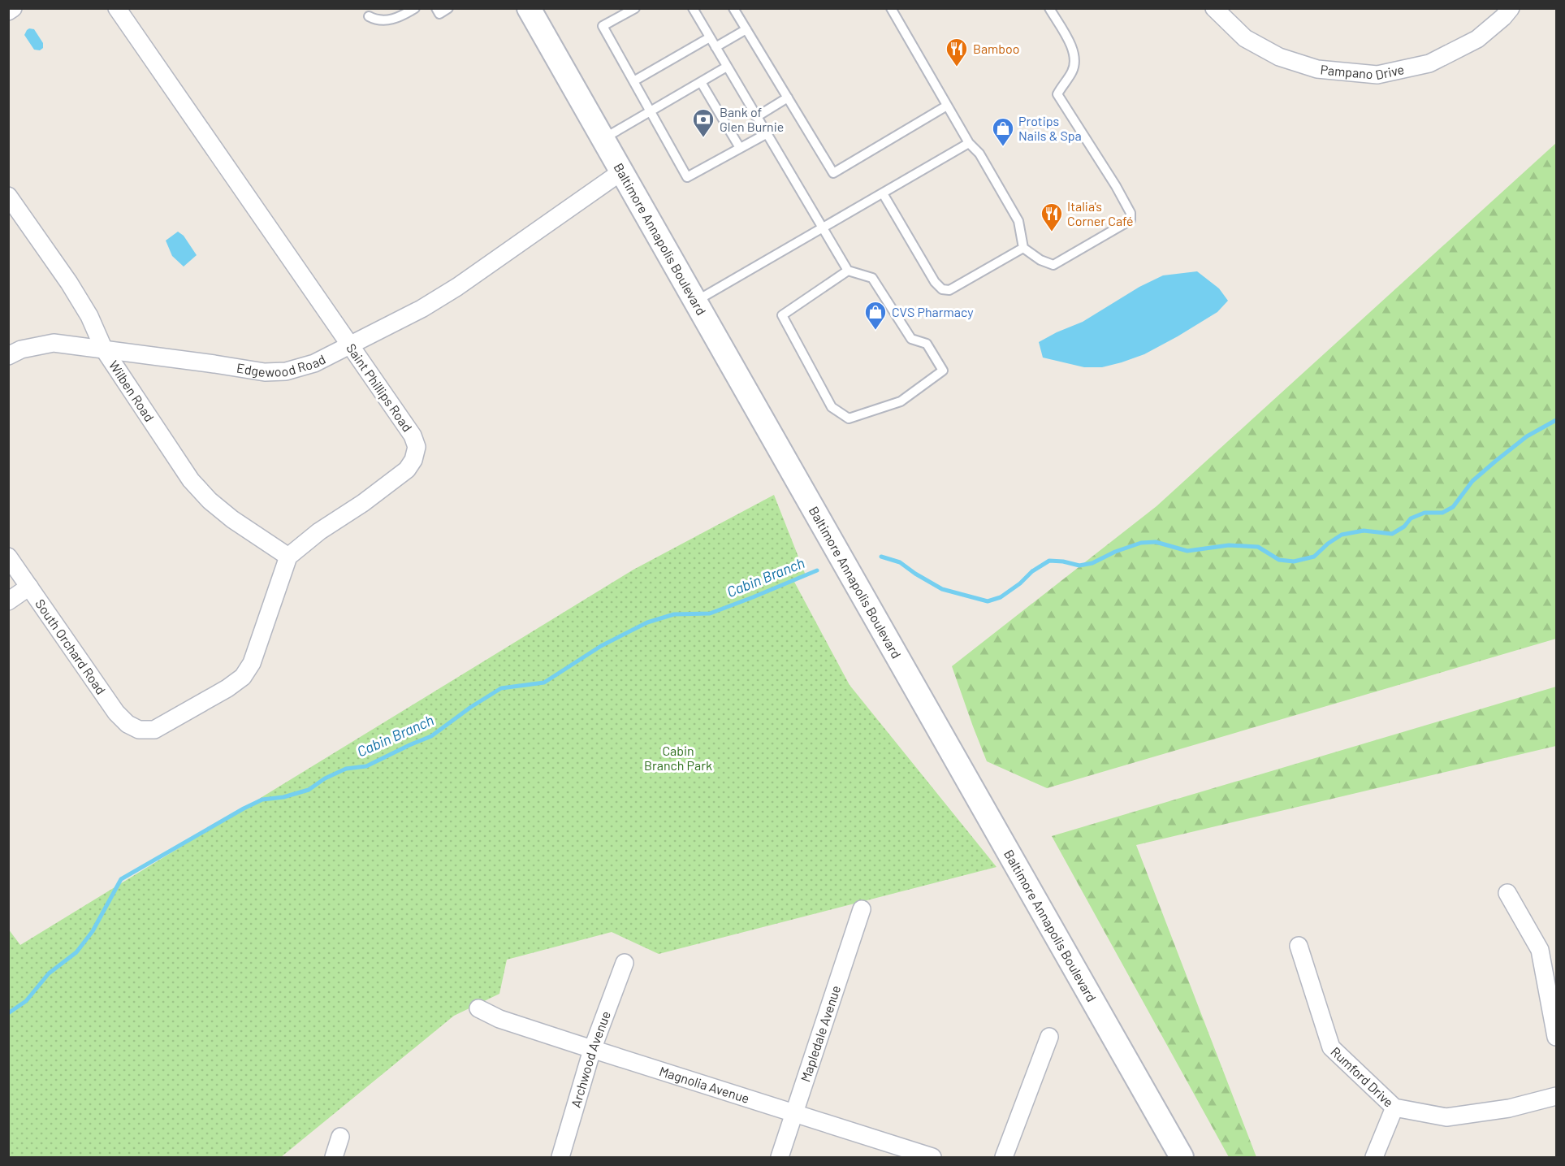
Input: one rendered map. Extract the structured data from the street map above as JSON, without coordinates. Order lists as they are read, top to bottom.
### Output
{
  "streets": {
    "main road": ["Baltimore Annapolis Boulevard"],
    "street": [
      "Pampano Drive",
      "Edgewood Road",
      "Saint Phillips Road",
      "Wilben Road",
      "South Orchard Road",
      "Mapledale Avenue",
      "Archwood Avenue",
      "Rumford Drive",
      "Magnolia Avenue"
    ]
  },
  "crossings": [
    ["Baltimore Annapolis Boulevard", "Edgewood Road"],
    ["Edgewood Road", "Saint Phillips Road"],
    ["Edgewood Road", "Wilben Road"],
    ["Saint Phillips Road", "Wilben Road"],
    ["Saint Phillips Road", "South Orchard Road"],
    ["Wilben Road", "South Orchard Road"],
    ["Mapledale Avenue", "Magnolia Avenue"],
    ["Archwood Avenue", "Magnolia Avenue"]
  ],
  "water": ["Cabin Branch"],
  "parks": ["Cabin Branch Park"],
  "places": {
    "restaurant": ["Bamboo", "Italia's Corner Café"],
    "bank": ["Bank of Glen Burnie"],
    "shop": ["Protips Nails & Spa", "CVS Pharmacy"]
  }
}
